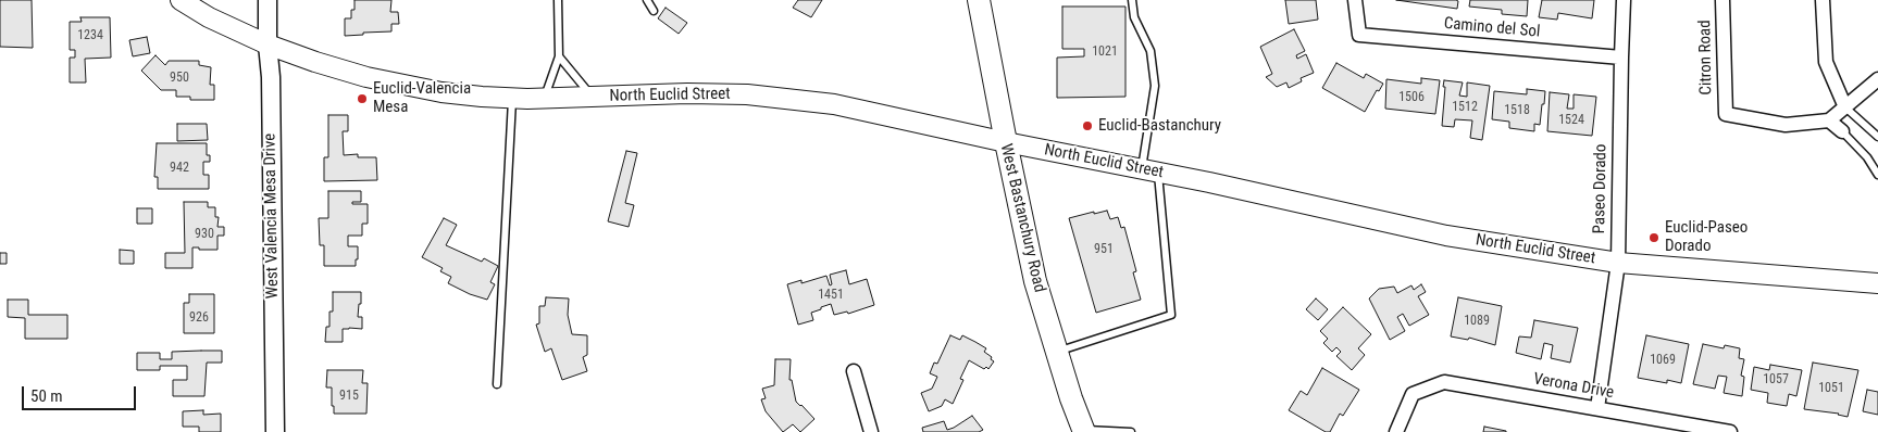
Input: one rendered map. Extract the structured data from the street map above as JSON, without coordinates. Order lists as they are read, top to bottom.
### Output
{
  "streets": {
    "main road": ["North Euclid Street", "West Bastanchury Road"],
    "street": [
      "Camino del Sol",
      "Citron Road",
      "Paseo Dorado",
      "West Valencia Mesa Drive",
      "Verona Drive"
    ]
  },
  "crossings": [
    ["Camino del Sol", "Paseo Dorado"],
    ["North Euclid Street", "Paseo Dorado"],
    ["North Euclid Street", "West Valencia Mesa Drive"],
    ["North Euclid Street", "West Bastanchury Road"],
    ["Paseo Dorado", "Verona Drive"]
  ],
  "places": ["Euclid-Valencia Mesa", "Euclid-Bastanchury", "Euclid-Paseo Dorado"],
  "house_numbers": [
    "1234",
    "1021",
    "950",
    "1506",
    "1512",
    "1518",
    "1524",
    "942",
    "930",
    "951",
    "1451",
    "926",
    "1089",
    "1069",
    "1057",
    "1051",
    "915"
  ],
  "scale_bar": "50 m"
}
